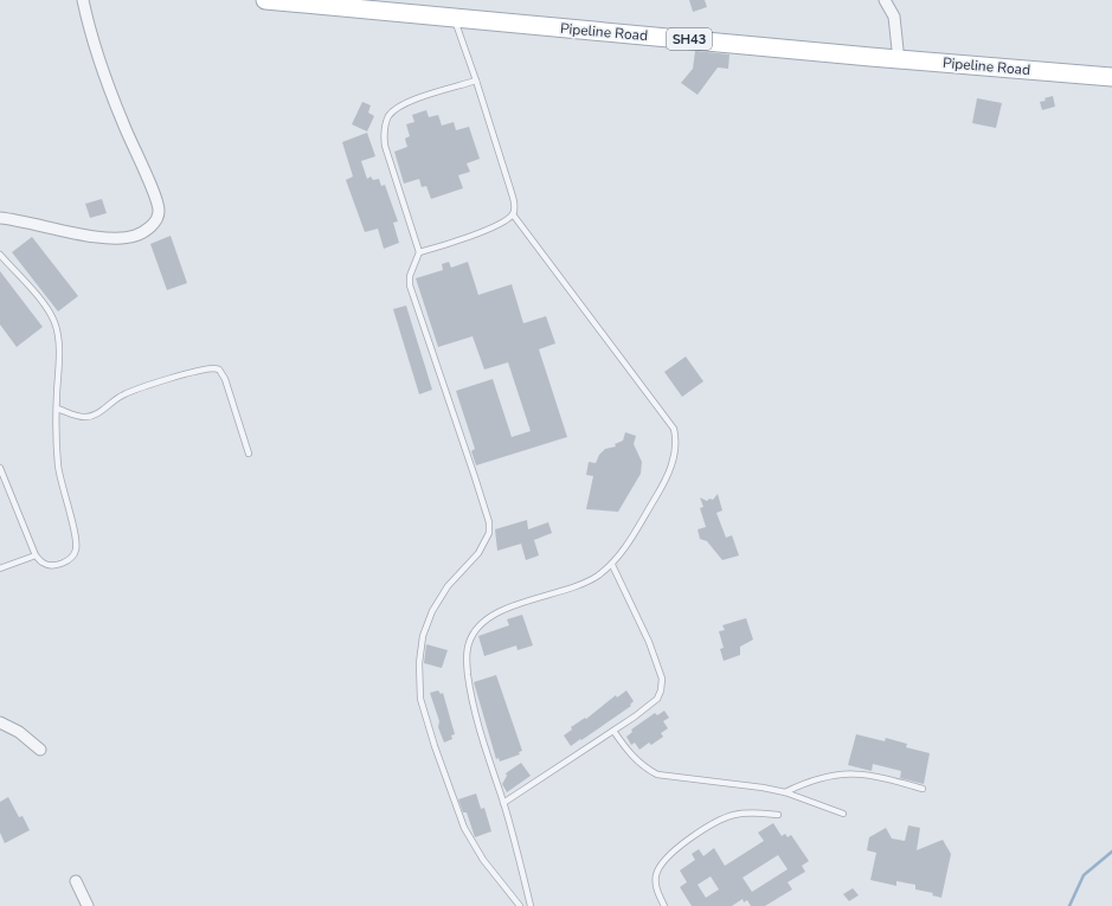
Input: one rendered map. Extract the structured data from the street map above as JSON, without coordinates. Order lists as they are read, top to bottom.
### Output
{
  "streets": {
    "main road": ["Pipeline Road", "SH43"]
  }
}
